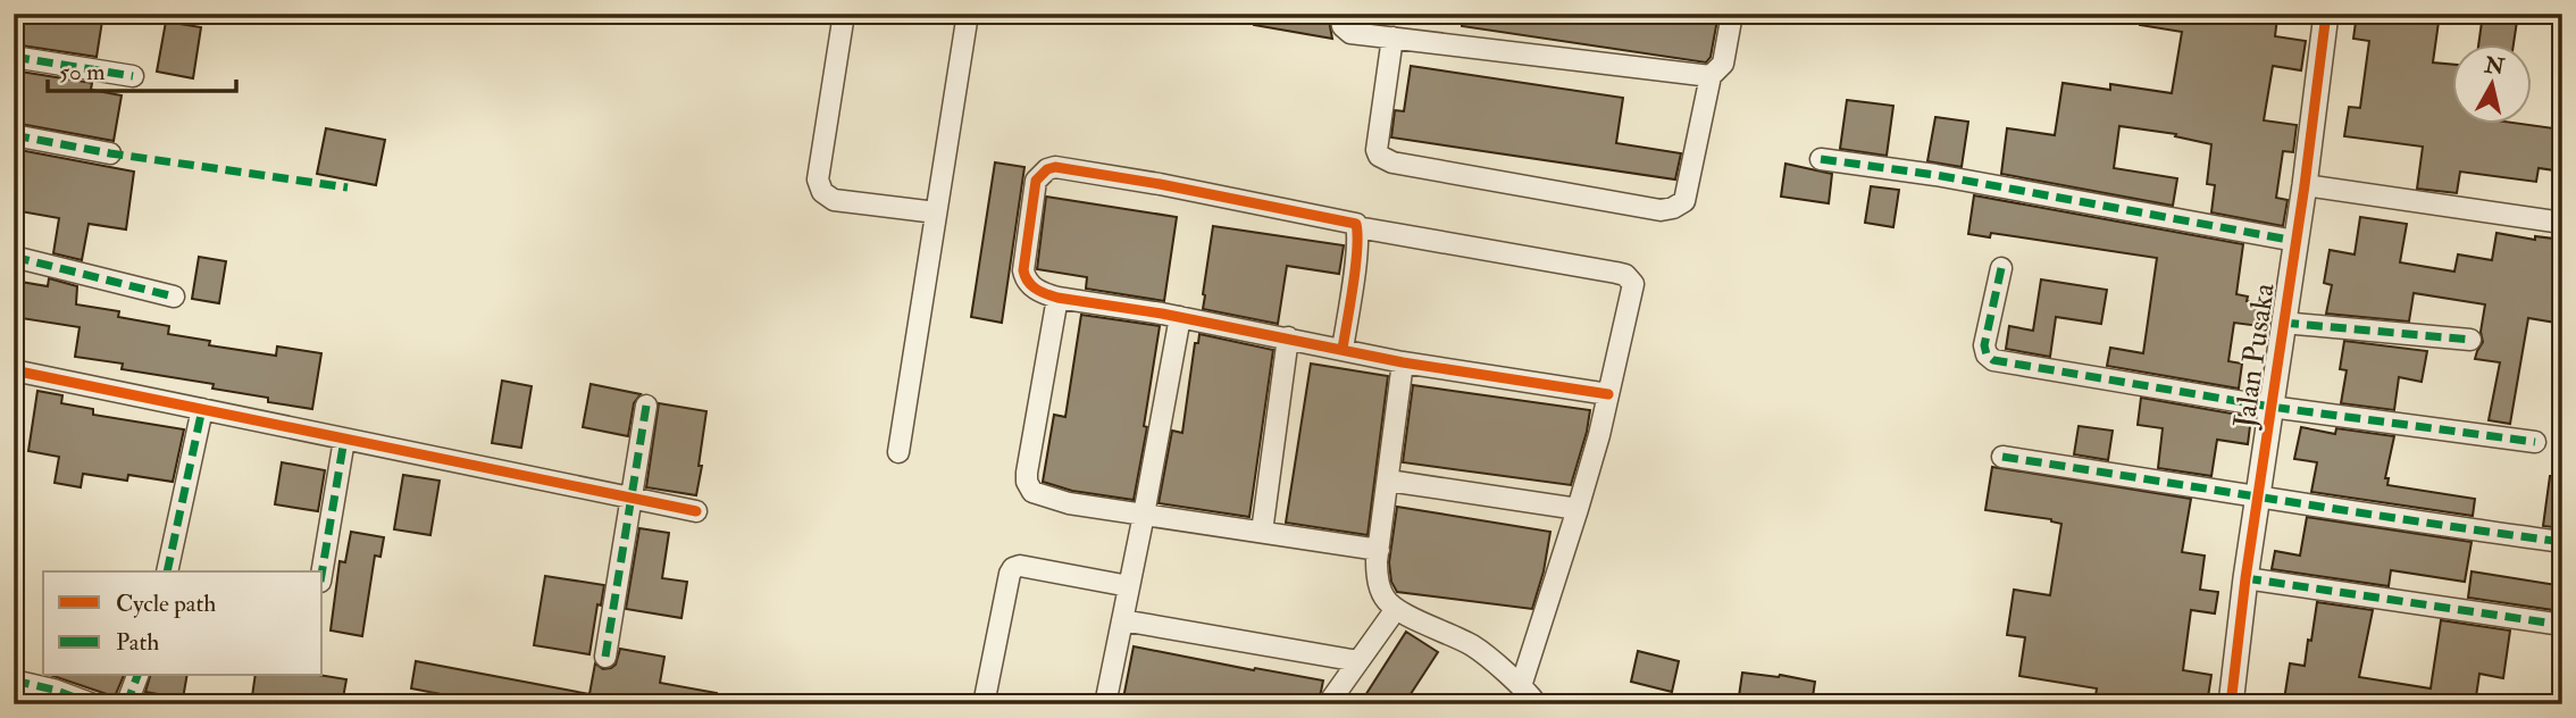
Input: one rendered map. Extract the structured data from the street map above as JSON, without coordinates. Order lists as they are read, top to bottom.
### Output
{
  "streets": {
    "street": ["Jalan Pusaka"]
  },
  "legend": ["Cycle path", "Path"],
  "scale_bar": "50 m",
  "north": "top"
}
